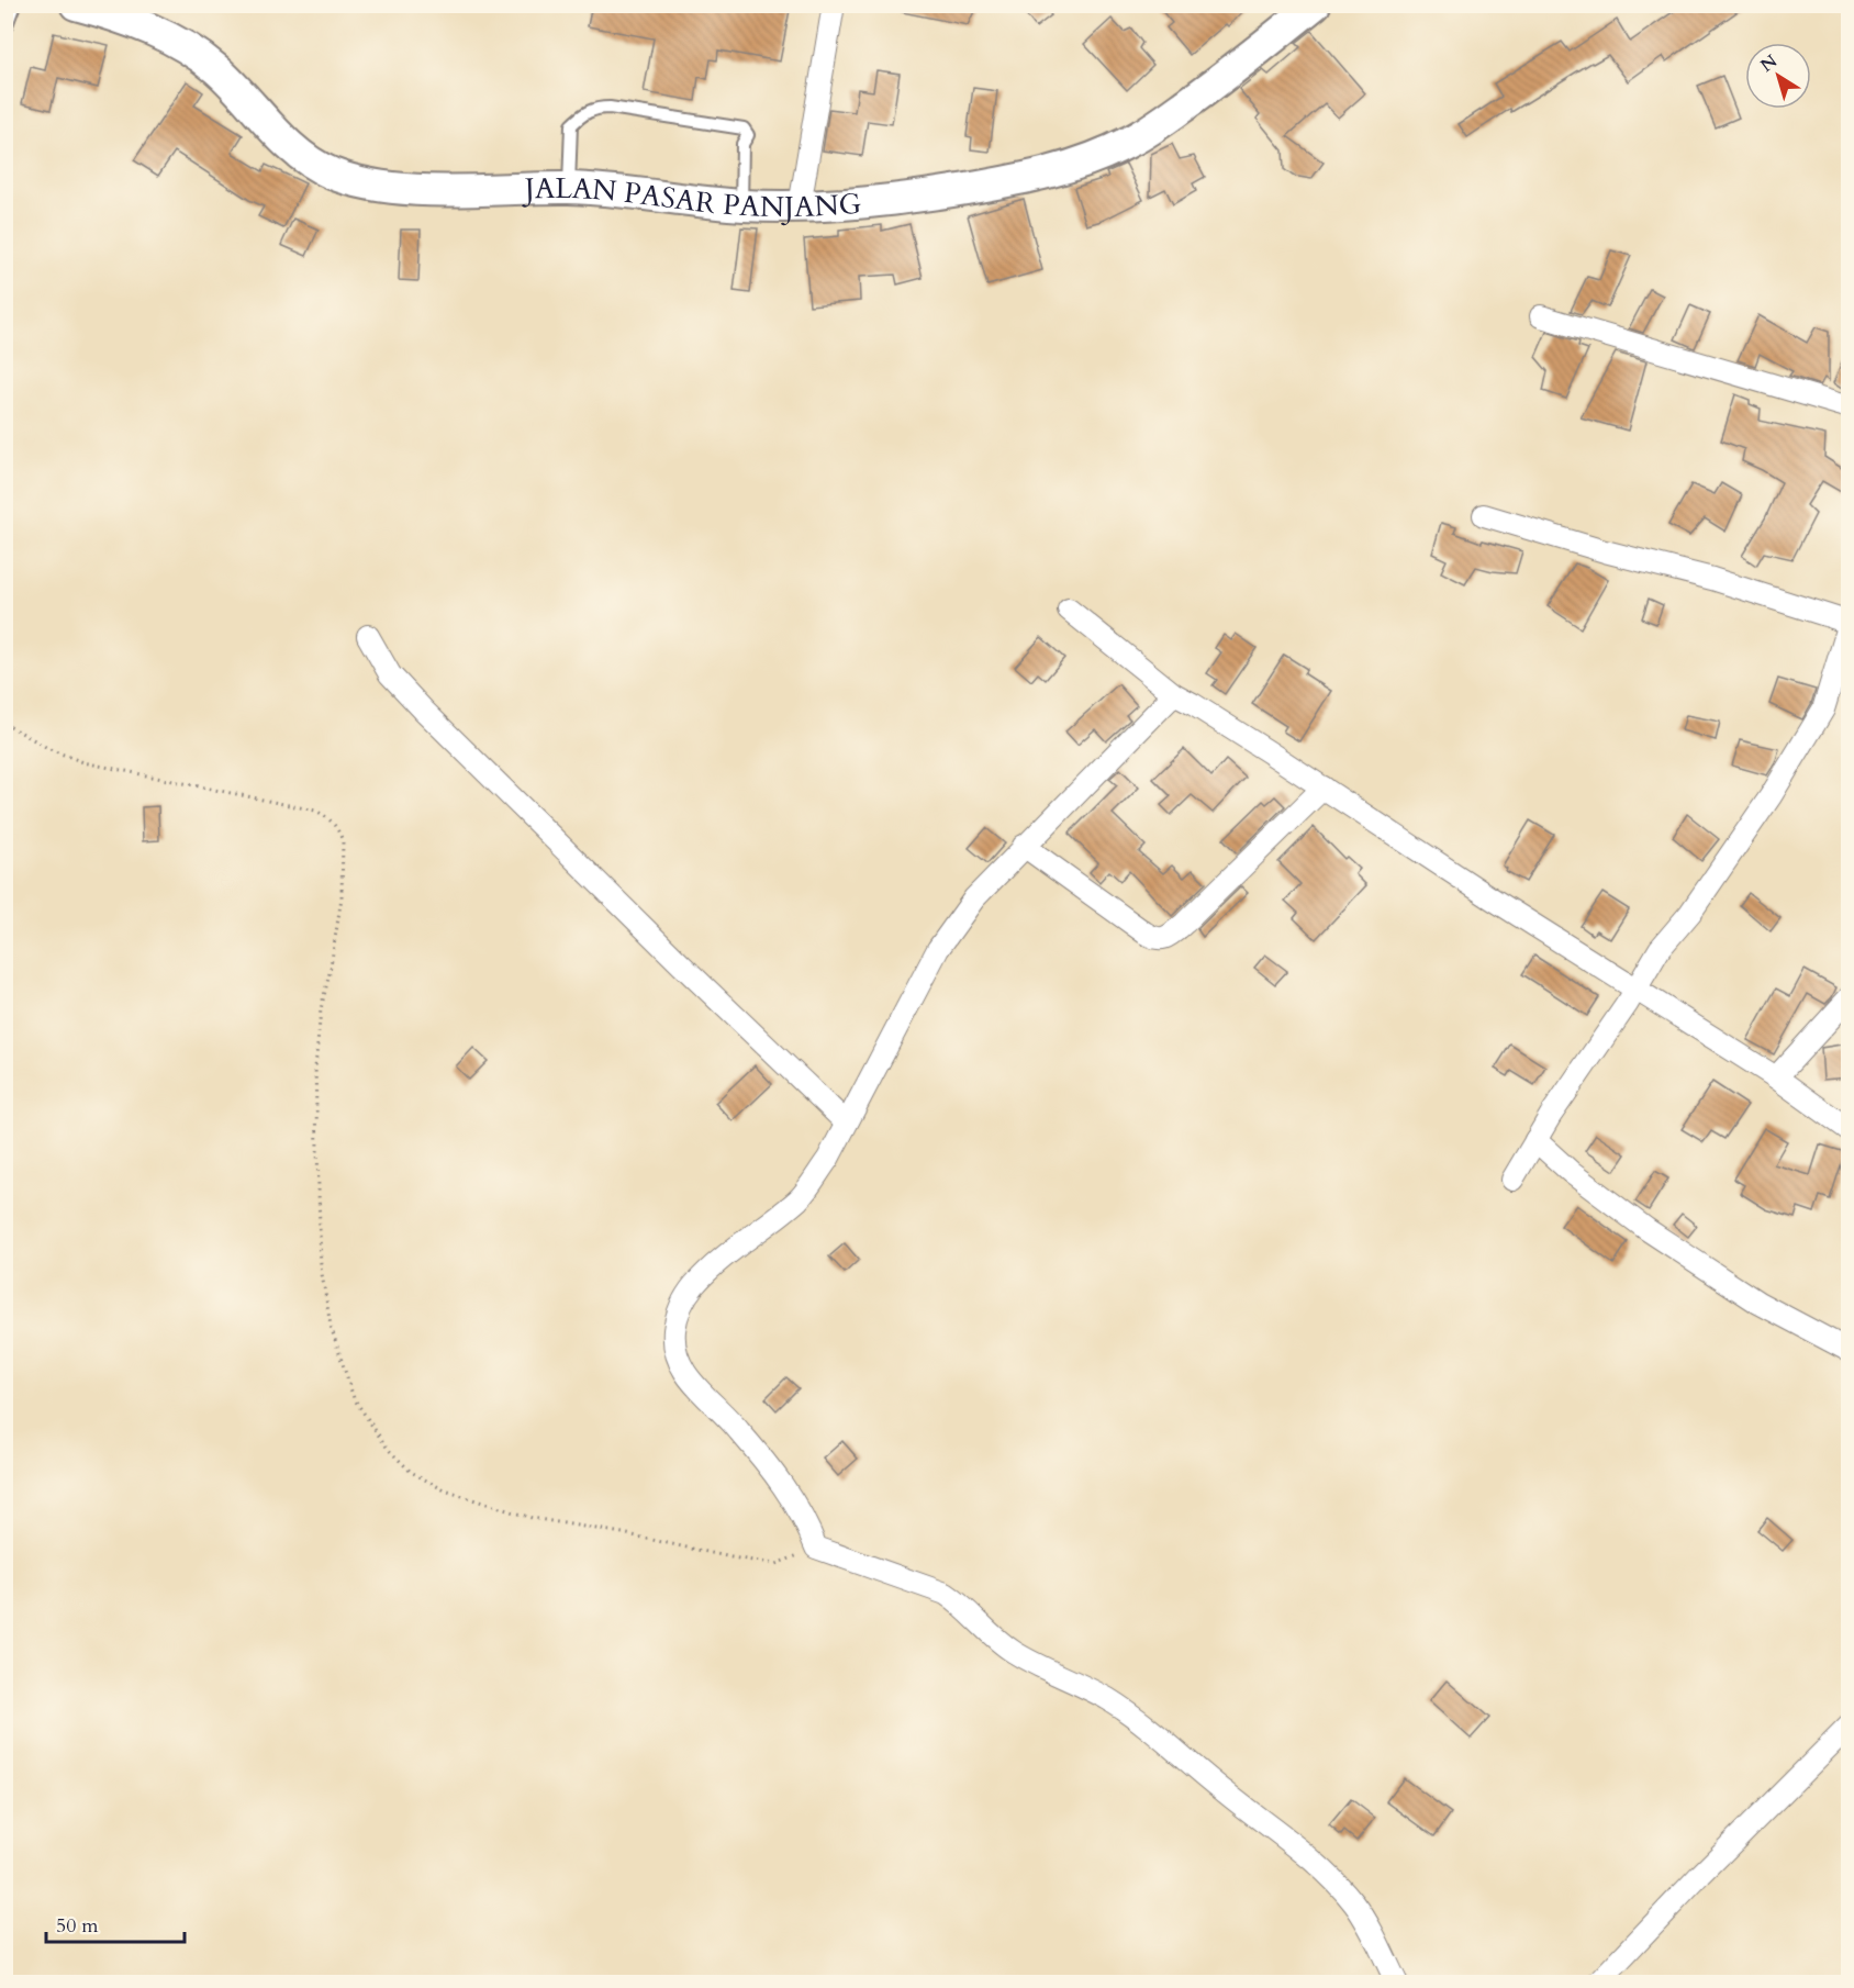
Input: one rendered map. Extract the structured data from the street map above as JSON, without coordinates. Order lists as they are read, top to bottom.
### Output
{
  "streets": {
    "main road": ["JALAN PASAR PANJANG"]
  },
  "scale_bar": "50 m",
  "north": "top left"
}
